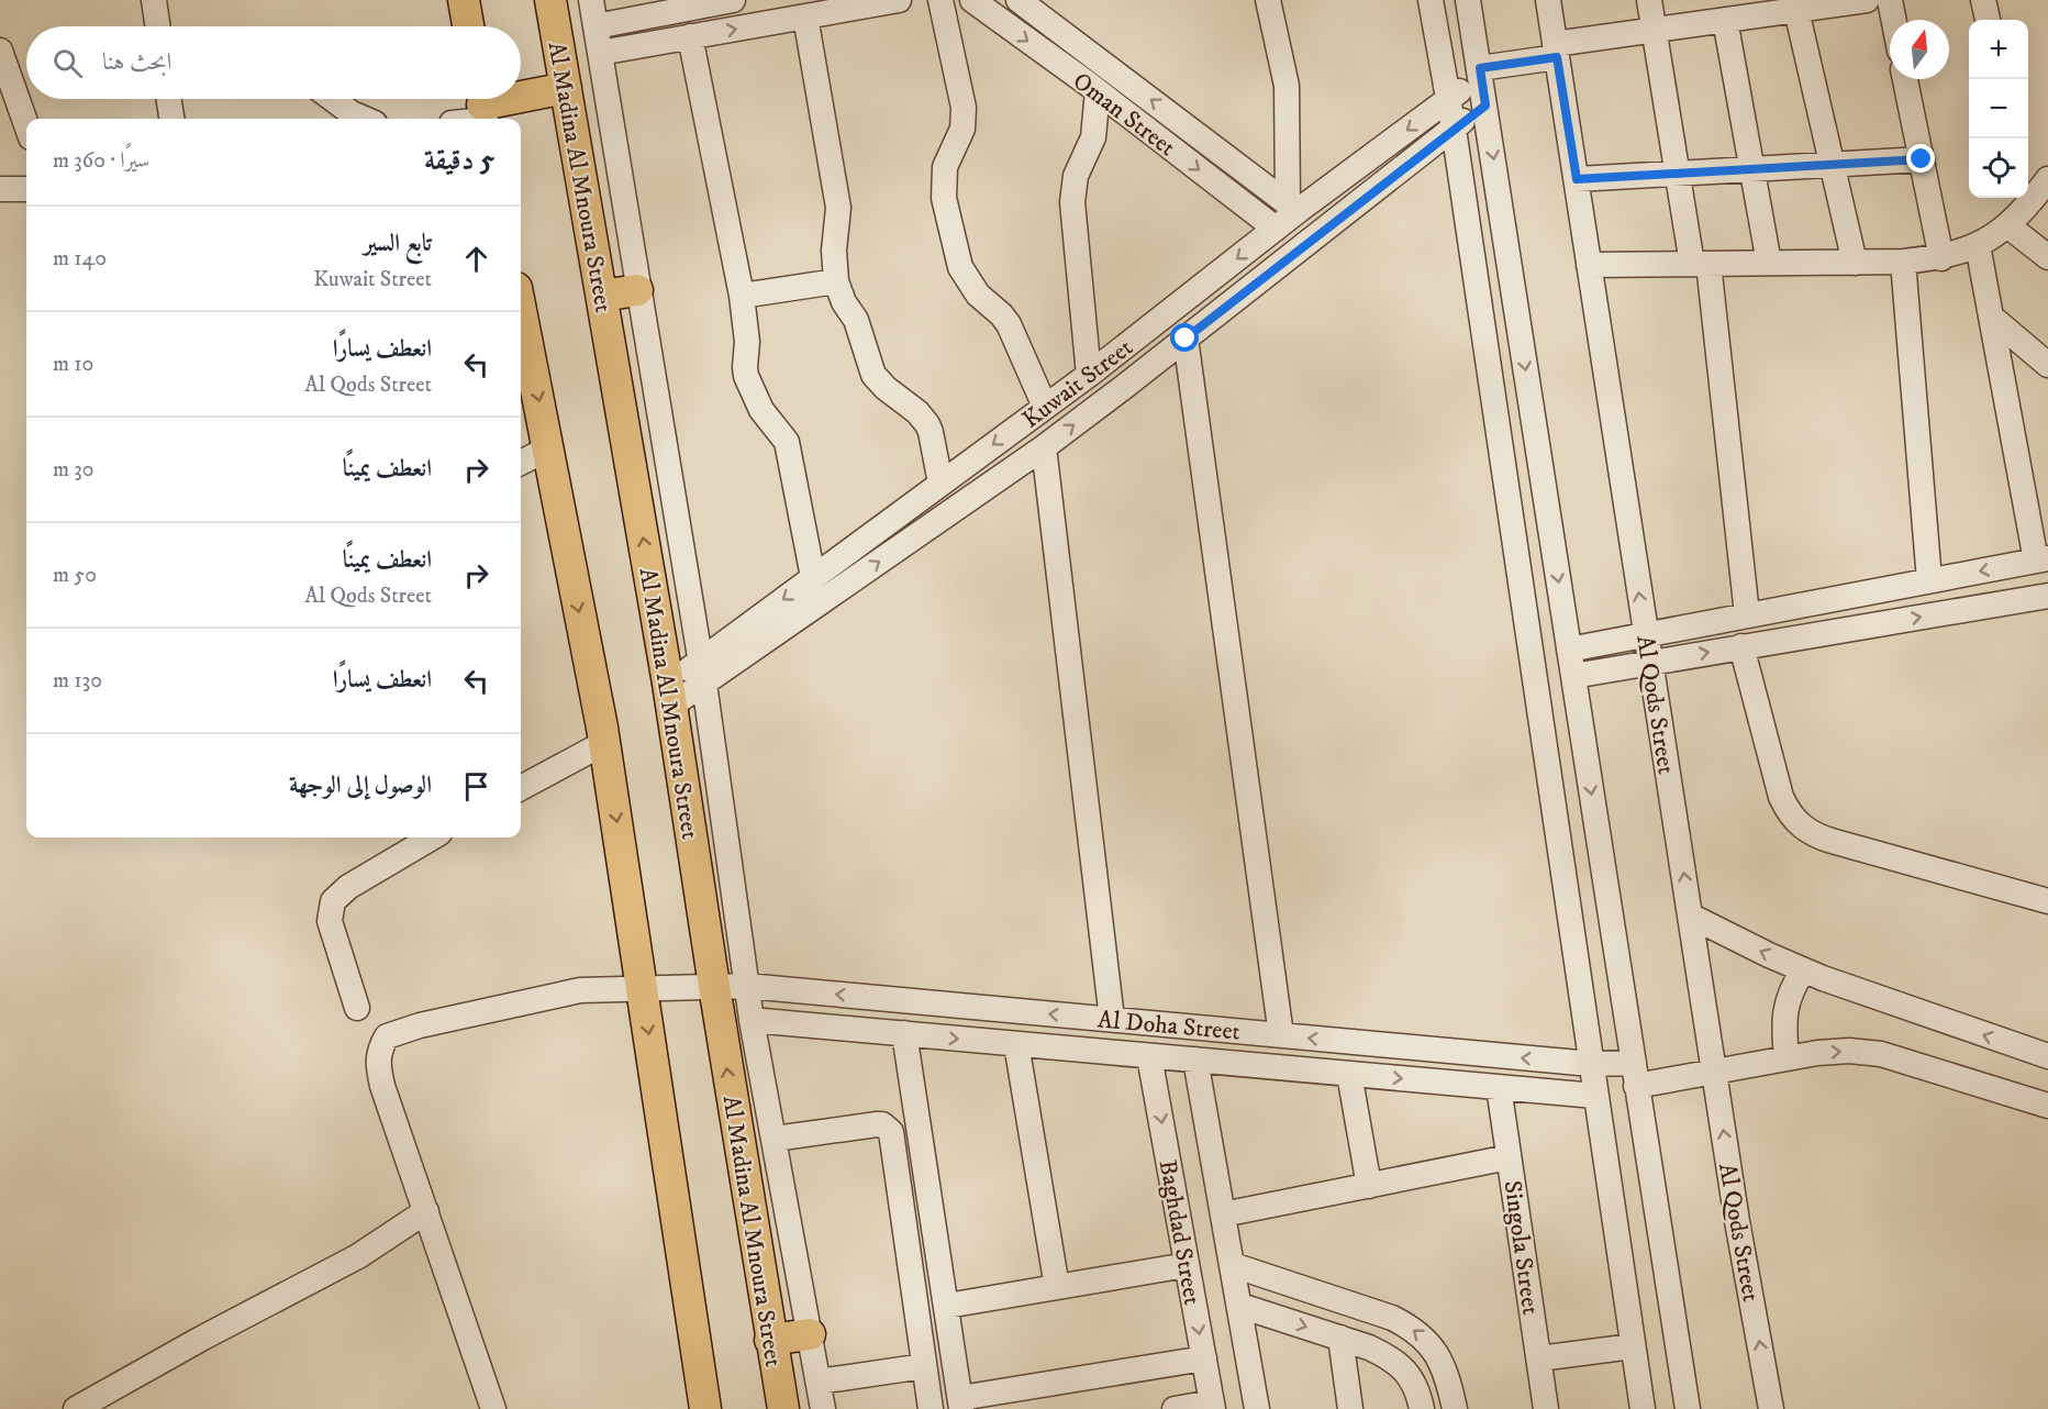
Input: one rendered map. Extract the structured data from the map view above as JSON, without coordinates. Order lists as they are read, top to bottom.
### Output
{
  "streets": {
    "main road": ["Al Madina Al Mnoura Street"],
    "street": [
      "Oman Street",
      "Kuwait Street",
      "Al Qods Street",
      "Al Doha Street",
      "Baghdad Street",
      "Singola Street"
    ]
  },
  "crossings": [
    ["Oman Street", "Kuwait Street"],
    ["Al Madina Al Mnoura Street", "Kuwait Street"],
    ["Al Madina Al Mnoura Street", "Al Doha Street"],
    ["Al Qods Street", "Al Doha Street"],
    ["Al Doha Street", "Baghdad Street"],
    ["Al Doha Street", "Singola Street"]
  ],
  "north": "top",
  "page": {
    "map_buttons": ["+", "−"],
    "search": "ابحث هنا",
    "heading": ["5 دقيقة", "سيرًا · 360 m"],
    "list": [
      ["تابع السير", "Kuwait Street", "140 m"],
      ["انعطف يسارًا", "Al Qods Street", "10 m"],
      ["انعطف يمينًا", "30 m"],
      ["انعطف يمينًا", "Al Qods Street", "50 m"],
      ["انعطف يسارًا", "130 m"],
      "الوصول إلى الوجهة"
    ]
  }
}
